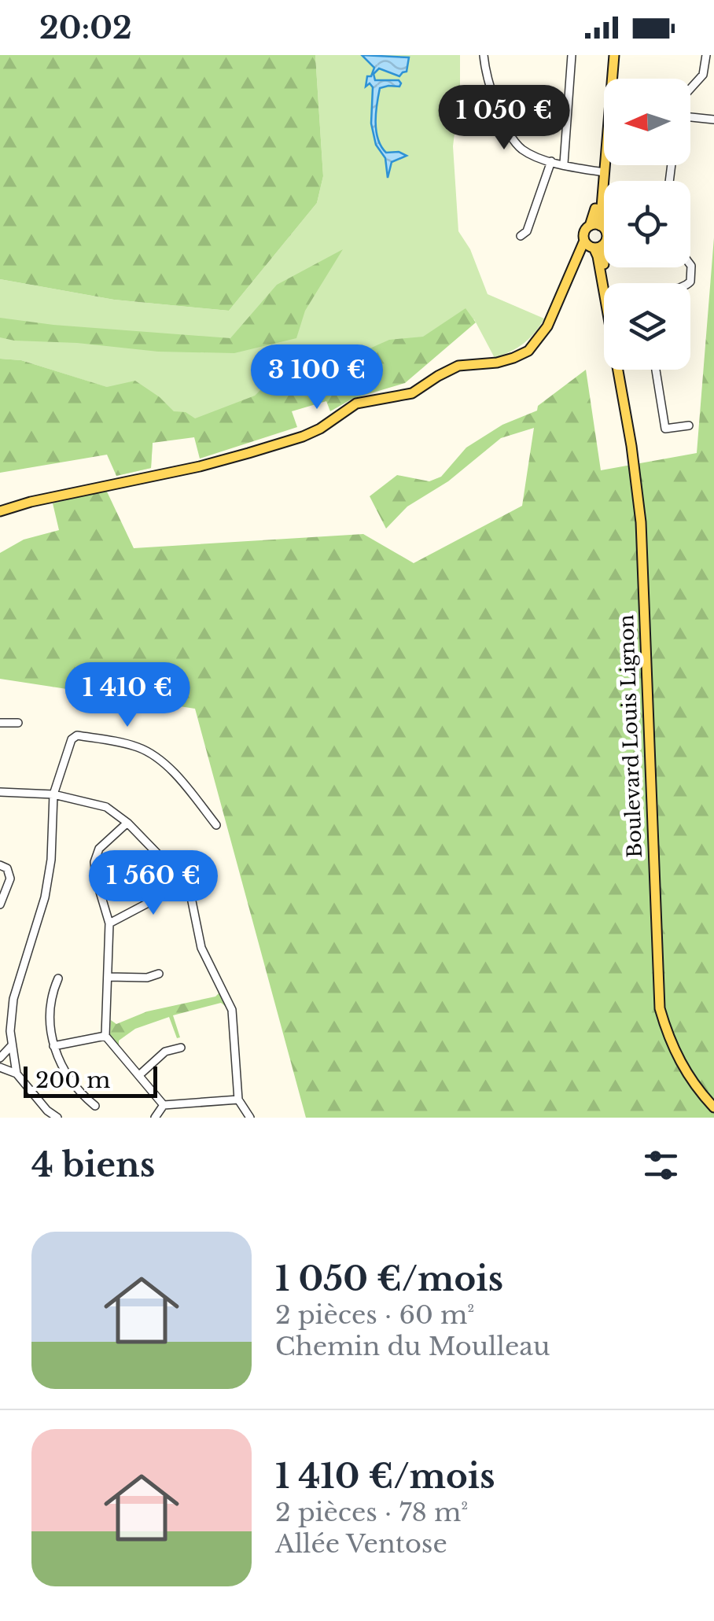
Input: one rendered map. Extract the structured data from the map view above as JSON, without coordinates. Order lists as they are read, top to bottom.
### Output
{
  "streets": {
    "main road": ["Boulevard Louis Lignon"]
  },
  "scale_bar": "200 m",
  "north": "left",
  "page": {
    "status": "20:02",
    "price": [
      "1 050 €",
      "3 100 €",
      "1 410 €",
      "1 560 €"
    ],
    "scale": "200 m",
    "heading": "4 biens",
    "list": [
      {
        "name": "1 050 €/mois",
        "note": "2 pièces · 60 m² · Chemin du Moulleau"
      },
      {
        "name": "1 410 €/mois",
        "note": "2 pièces · 78 m² · Allée Ventose"
      }
    ]
  }
}
